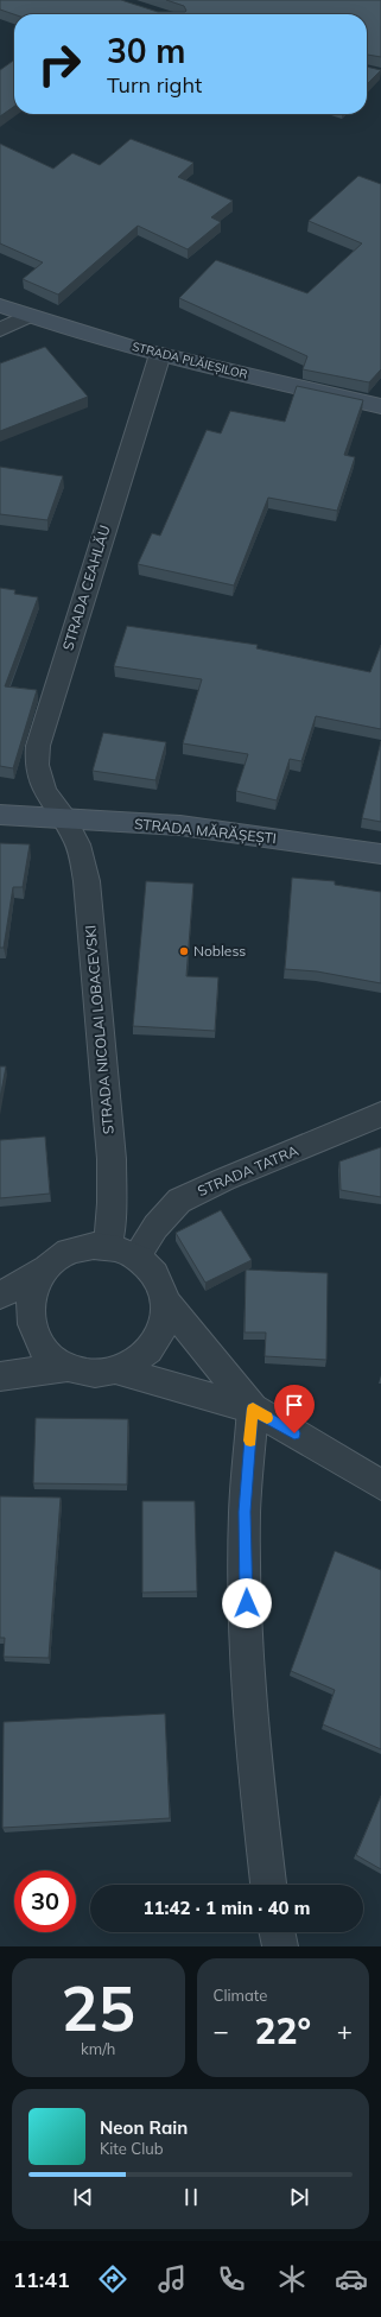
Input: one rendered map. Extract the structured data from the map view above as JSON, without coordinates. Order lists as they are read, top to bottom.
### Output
{
  "streets": {
    "main road": ["STRADA PLĂIEȘILOR", "STRADA MĂRĂȘEȘTI"],
    "street": ["STRADA CEAHLĂU", "STRADA NICOLAI LOBACEVSKI", "STRADA TATRA"]
  },
  "crossings": [
    ["STRADA PLĂIEȘILOR", "STRADA CEAHLĂU"],
    ["STRADA CEAHLĂU", "STRADA MĂRĂȘEȘTI"],
    ["STRADA CEAHLĂU", "STRADA NICOLAI LOBACEVSKI"],
    ["STRADA MĂRĂȘEȘTI", "STRADA NICOLAI LOBACEVSKI"],
    ["STRADA NICOLAI LOBACEVSKI", "STRADA TATRA"]
  ],
  "places": ["Nobless"],
  "page": {
    "turn": ["30 m", "Turn right"],
    "limit": "30",
    "trip": "11:42 · 1 min · 40 m",
    "tile": [
      ["25", "km/h"],
      "Climate"
    ],
    "heat": ["−", "22°", "+"],
    "song": ["Neon Rain", "Kite Club"],
    "tabs": "11:41"
  }
}
